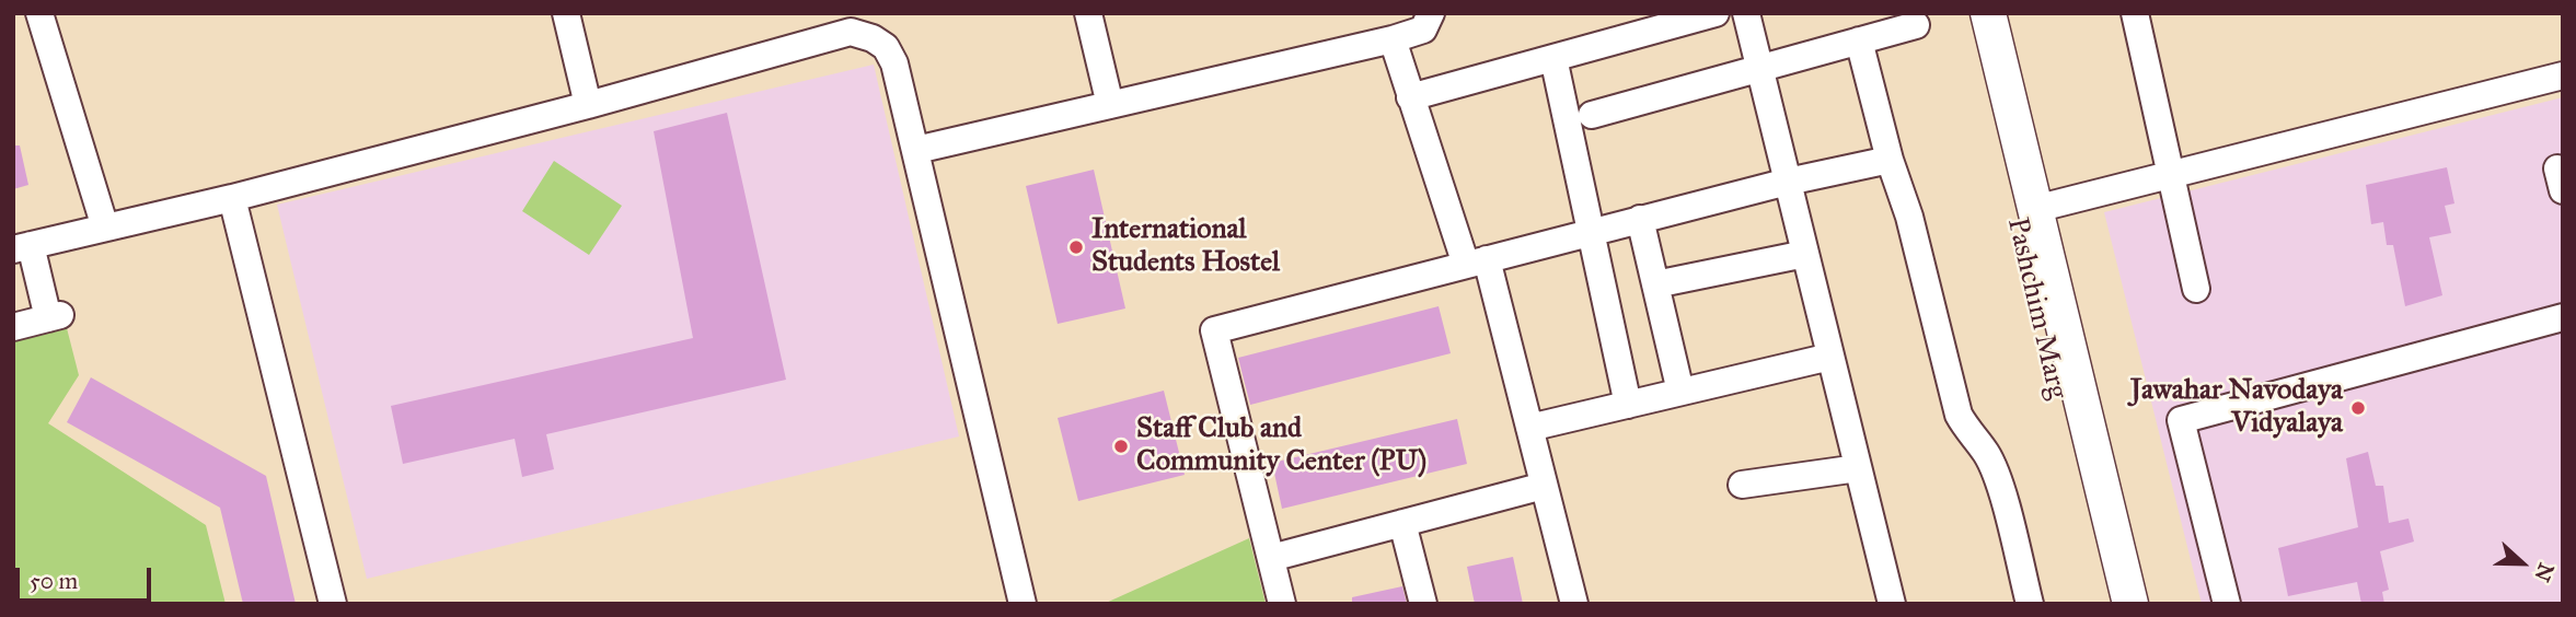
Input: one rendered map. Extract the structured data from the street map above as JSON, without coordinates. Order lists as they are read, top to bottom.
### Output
{
  "streets": {
    "main road": ["Pashchim Marg"]
  },
  "places": ["International Students Hostel", "Jawahar Navodaya Vidyalaya", "Staff Club and Community Center (PU)"],
  "scale_bar": "50 m",
  "north": "right"
}
